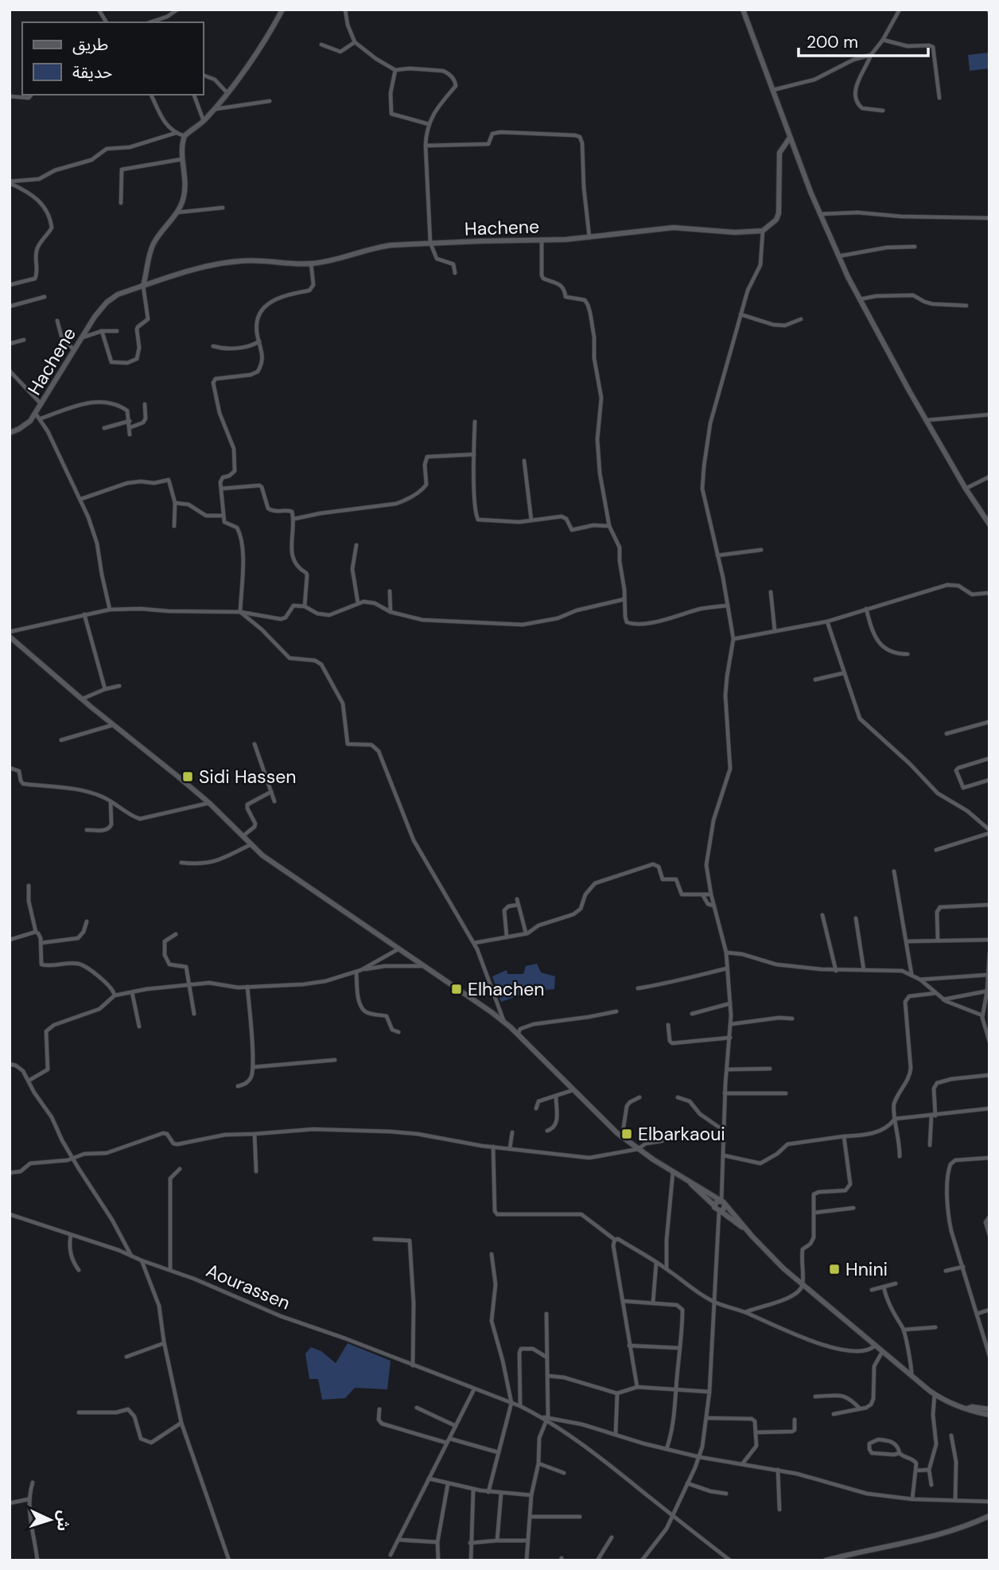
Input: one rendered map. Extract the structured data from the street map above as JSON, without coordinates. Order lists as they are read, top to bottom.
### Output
{
  "streets": {
    "main road": ["Hachene"],
    "street": ["Aourassen"]
  },
  "places": {
    "transit": [
      "Sidi Hassen",
      "Elhachen",
      "Elbarkaoui",
      "Hnini"
    ]
  },
  "legend": ["طريق", "حديقة"],
  "scale_bar": "200 m",
  "north": "right"
}
